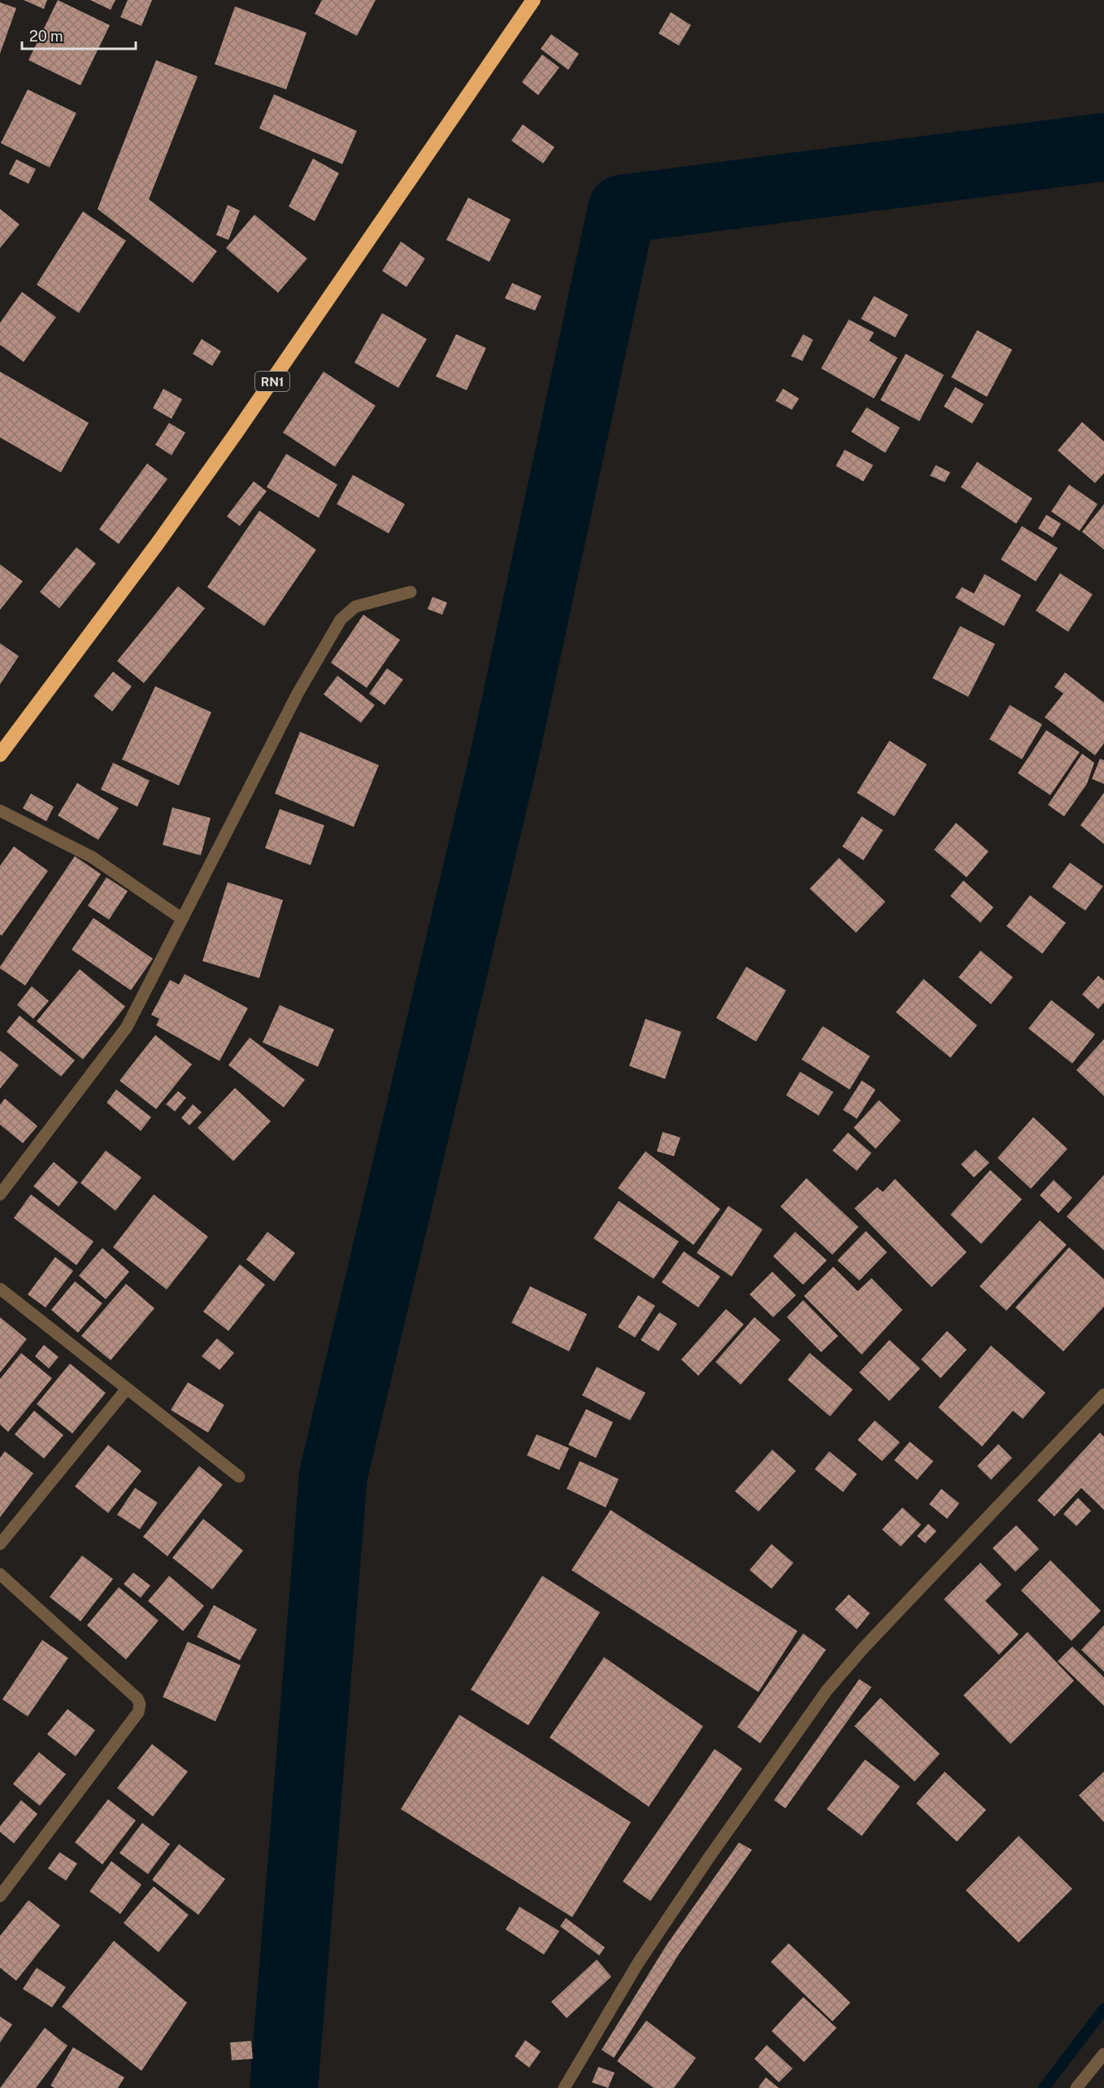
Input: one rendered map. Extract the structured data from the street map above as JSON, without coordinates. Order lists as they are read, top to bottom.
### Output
{
  "streets": {
    "highway": ["RN1"]
  },
  "scale_bar": "20 m"
}
